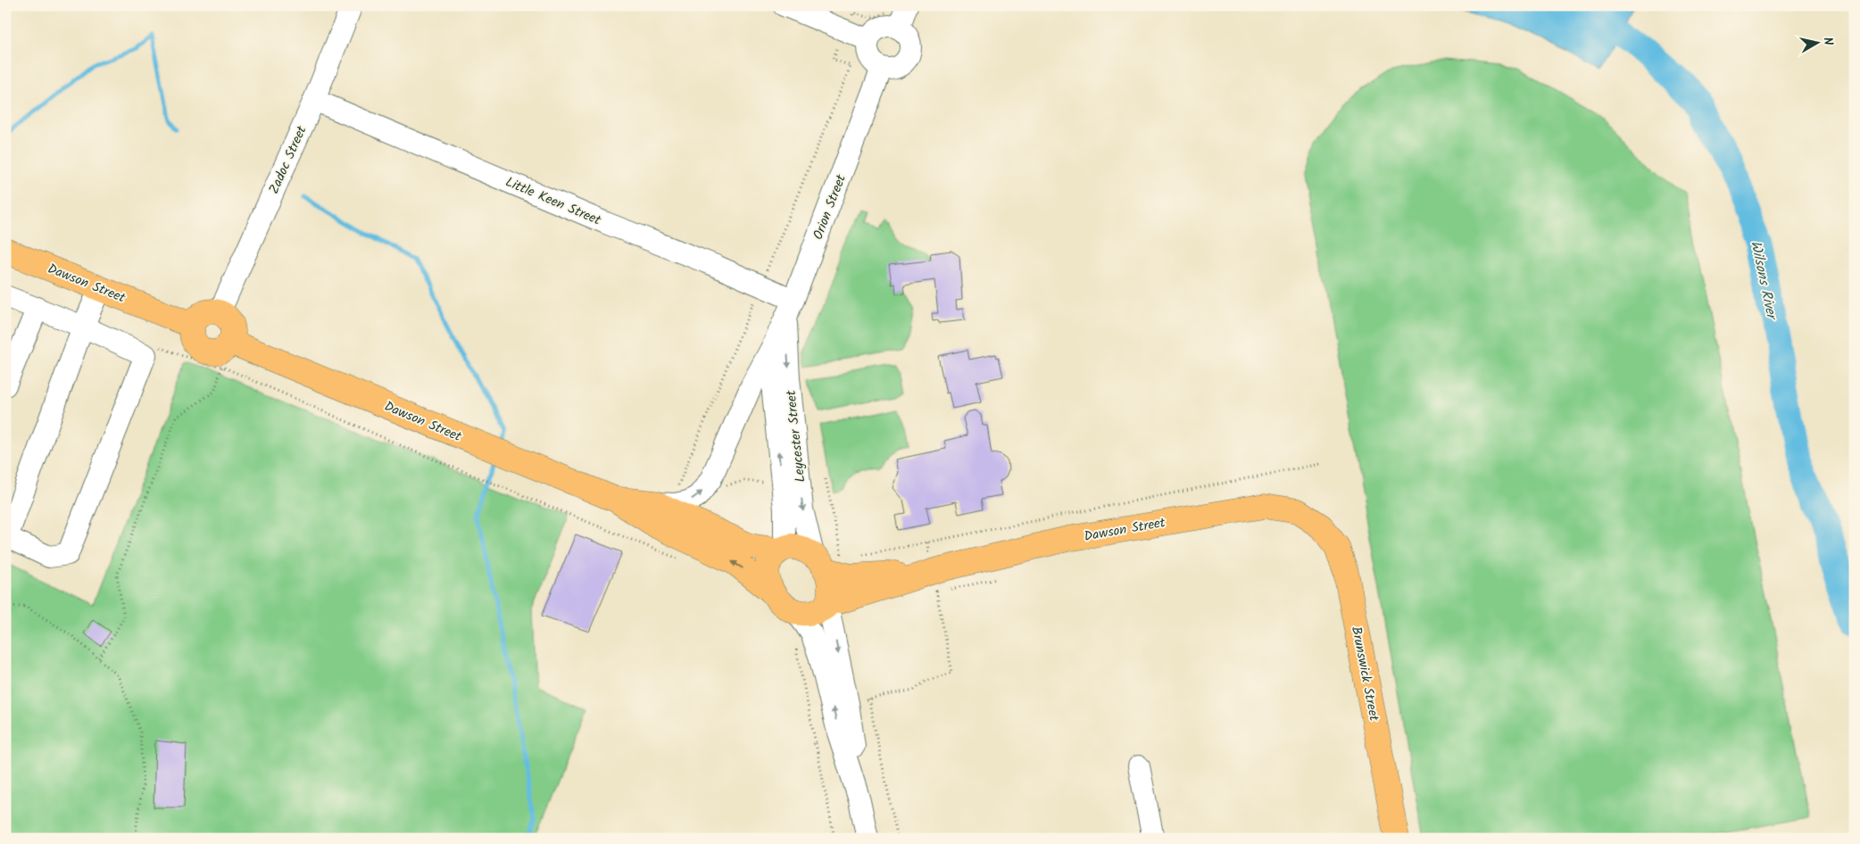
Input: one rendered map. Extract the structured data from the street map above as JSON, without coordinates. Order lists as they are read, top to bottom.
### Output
{
  "streets": {
    "main road": ["Dawson Street", "Brunswick Street"],
    "street": [
      "Zadoc Street",
      "Little Keen Street",
      "Orion Street",
      "Leycester Street"
    ]
  },
  "crossings": [
    ["Zadoc Street", "Little Keen Street"],
    ["Zadoc Street", "Dawson Street"],
    ["Little Keen Street", "Orion Street"],
    ["Little Keen Street", "Leycester Street"],
    ["Orion Street", "Dawson Street"],
    ["Orion Street", "Leycester Street"],
    ["Dawson Street", "Leycester Street"],
    ["Dawson Street", "Brunswick Street"]
  ],
  "one_way": ["Orion Street", "Leycester Street"],
  "water": ["Wilsons River"],
  "north": "right"
}
